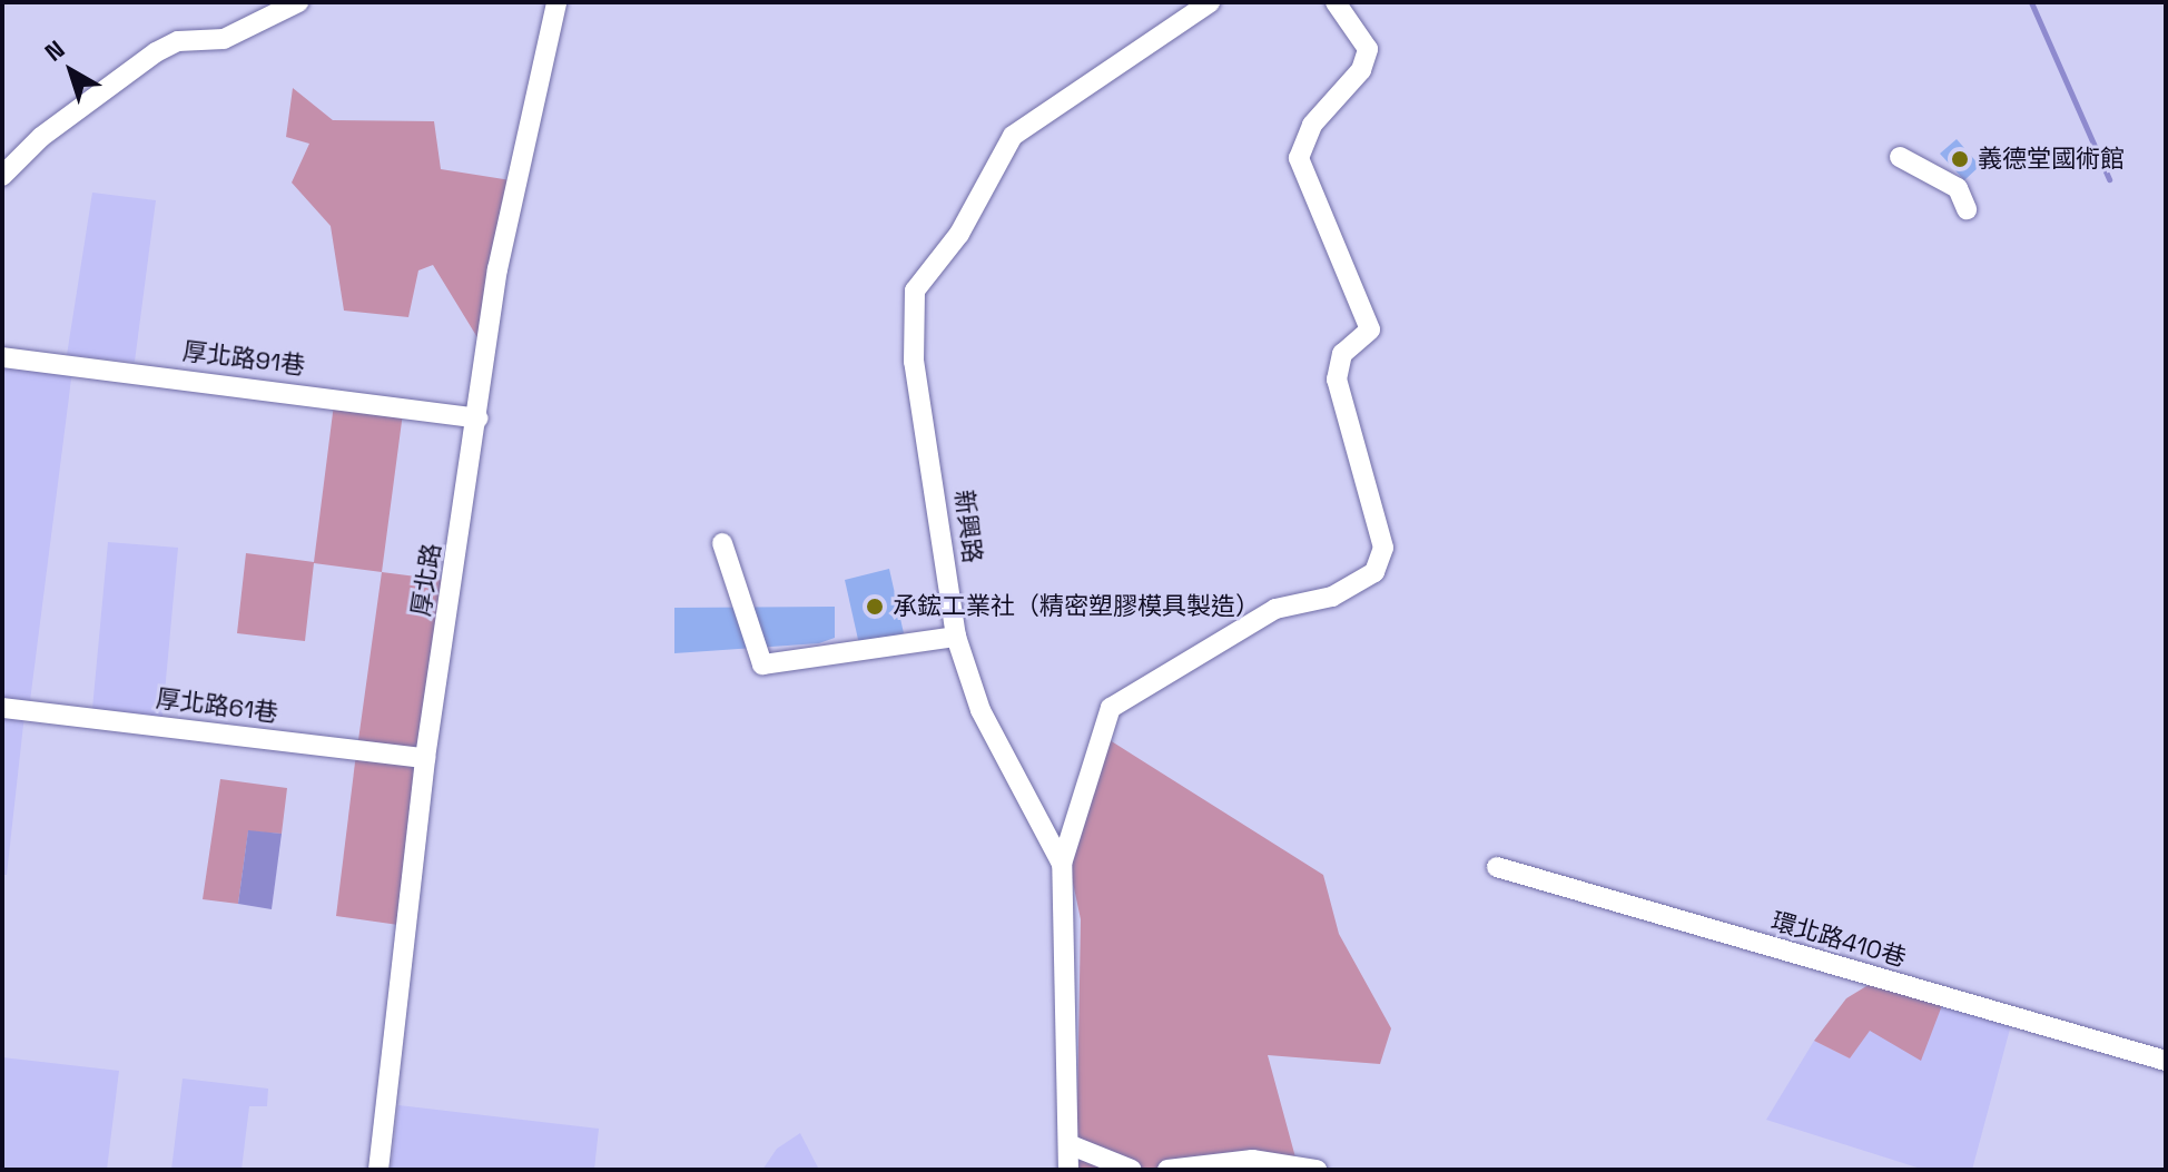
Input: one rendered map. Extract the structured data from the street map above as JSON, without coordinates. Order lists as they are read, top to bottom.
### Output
{
  "streets": {
    "street": [
      "厚北路91巷",
      "新興路",
      "厚北路",
      "厚北路61巷",
      "環北路410巷"
    ]
  },
  "crossings": [
    ["厚北路91巷", "厚北路"],
    ["厚北路", "厚北路61巷"]
  ],
  "places": ["義德堂國術館", "承鋐工業社（精密塑膠模具製造）"],
  "north": "top left"
}
